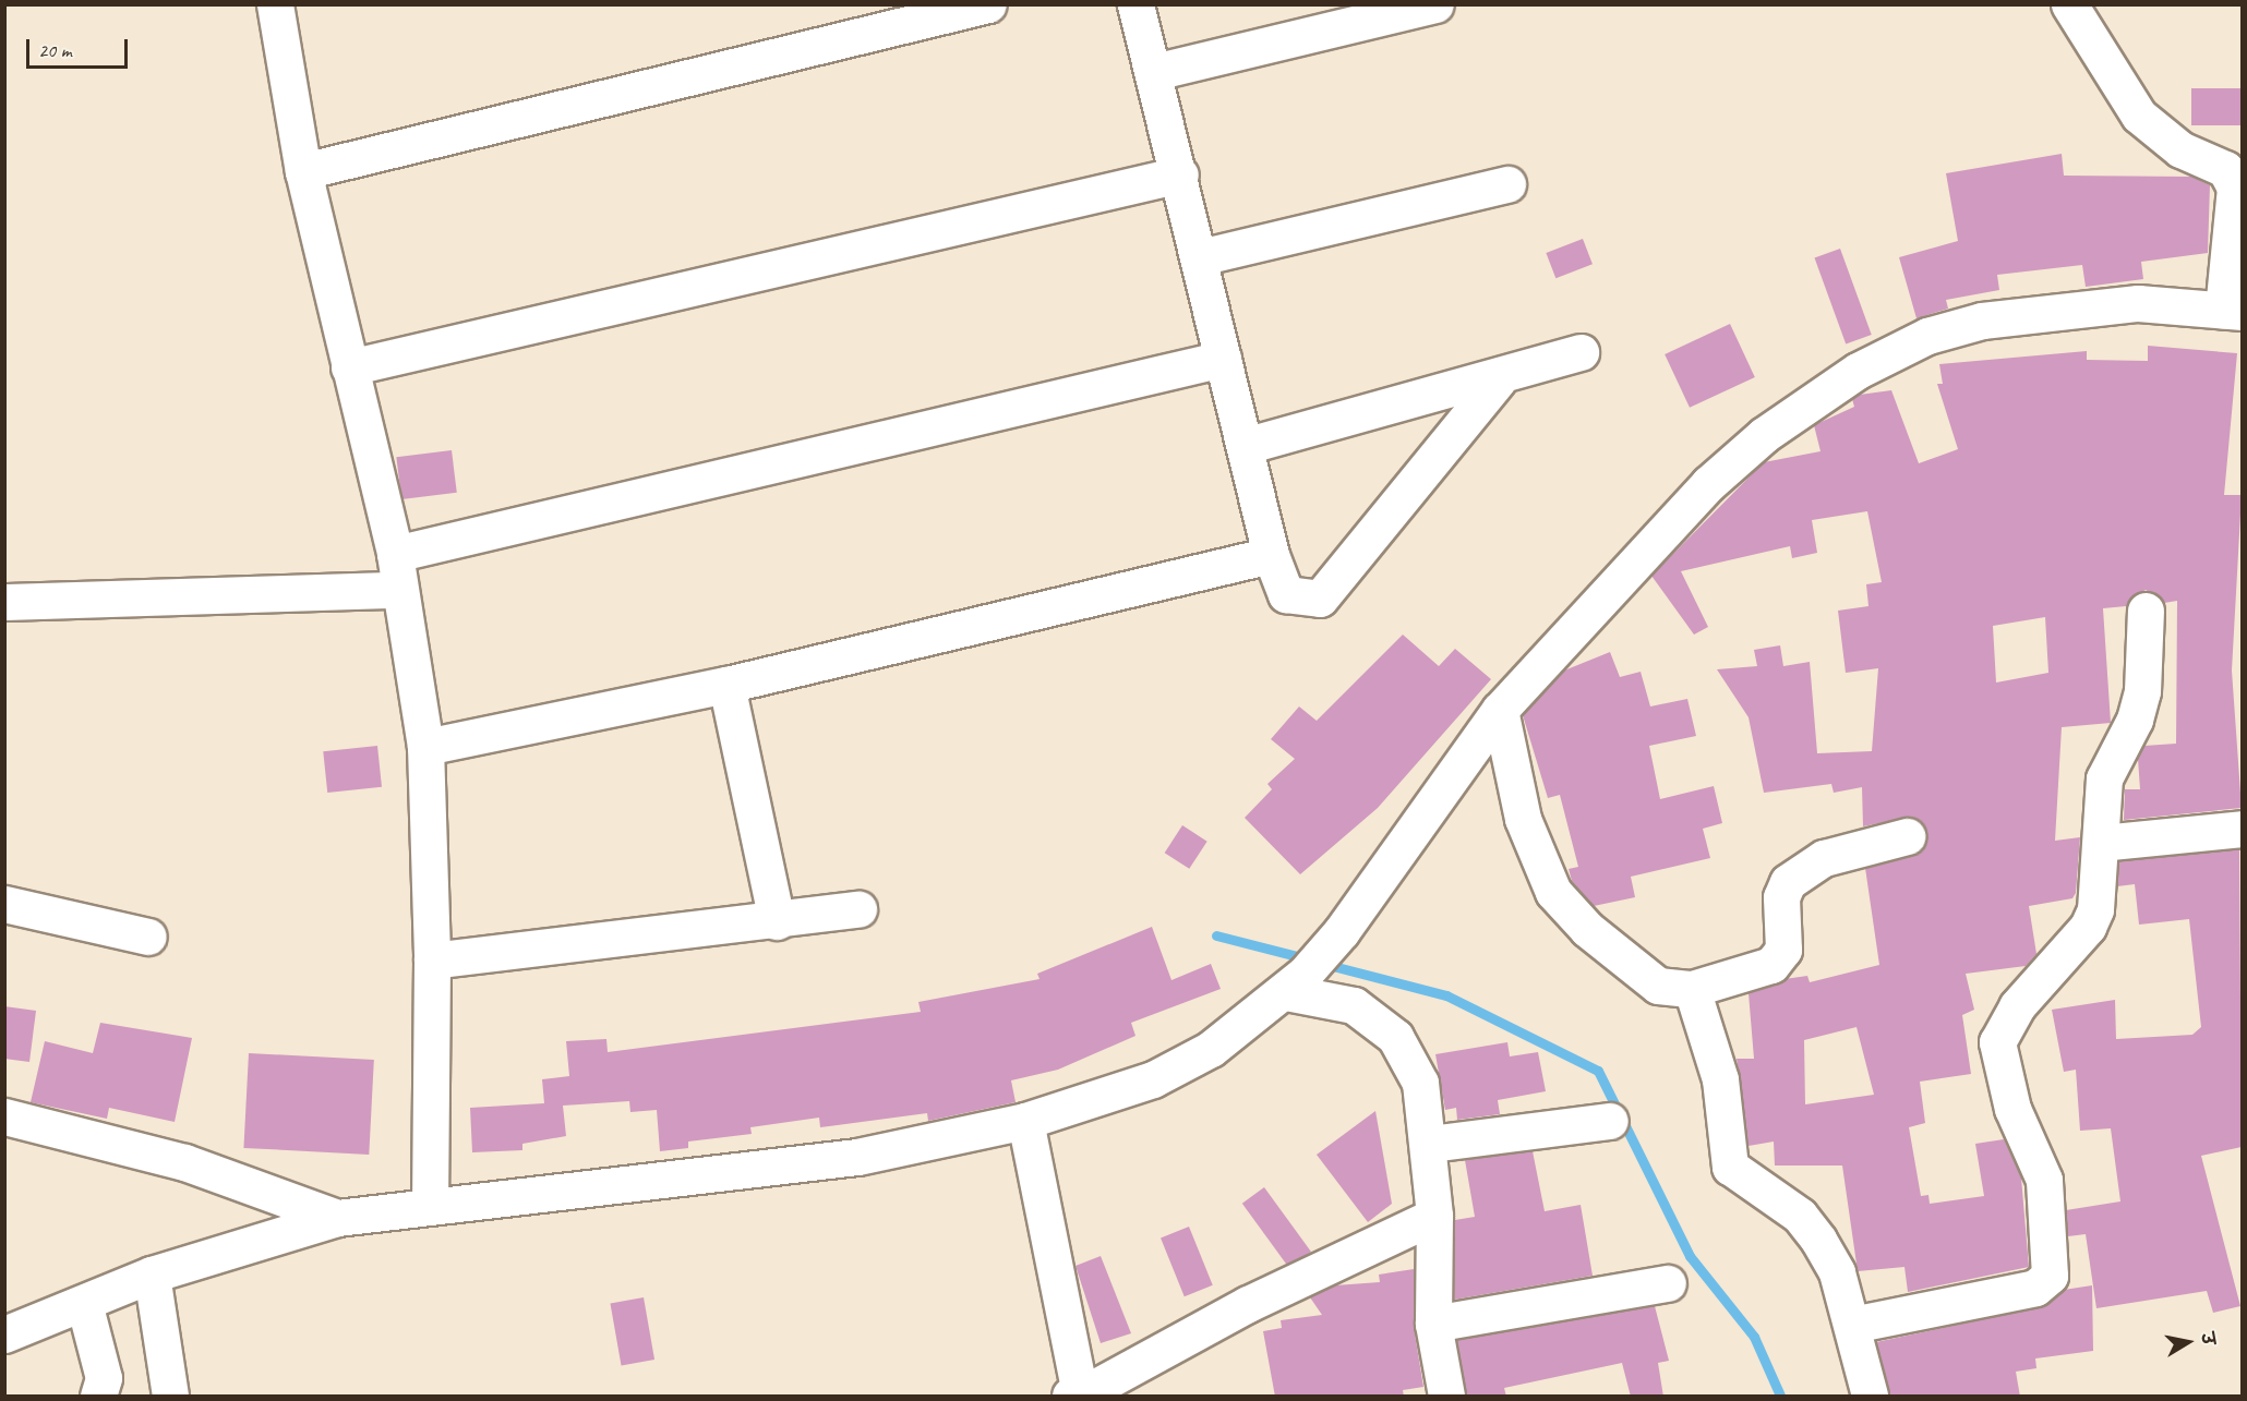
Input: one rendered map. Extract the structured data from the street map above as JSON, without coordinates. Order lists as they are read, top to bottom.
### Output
{
  "scale_bar": "20 m",
  "north": "right"
}
